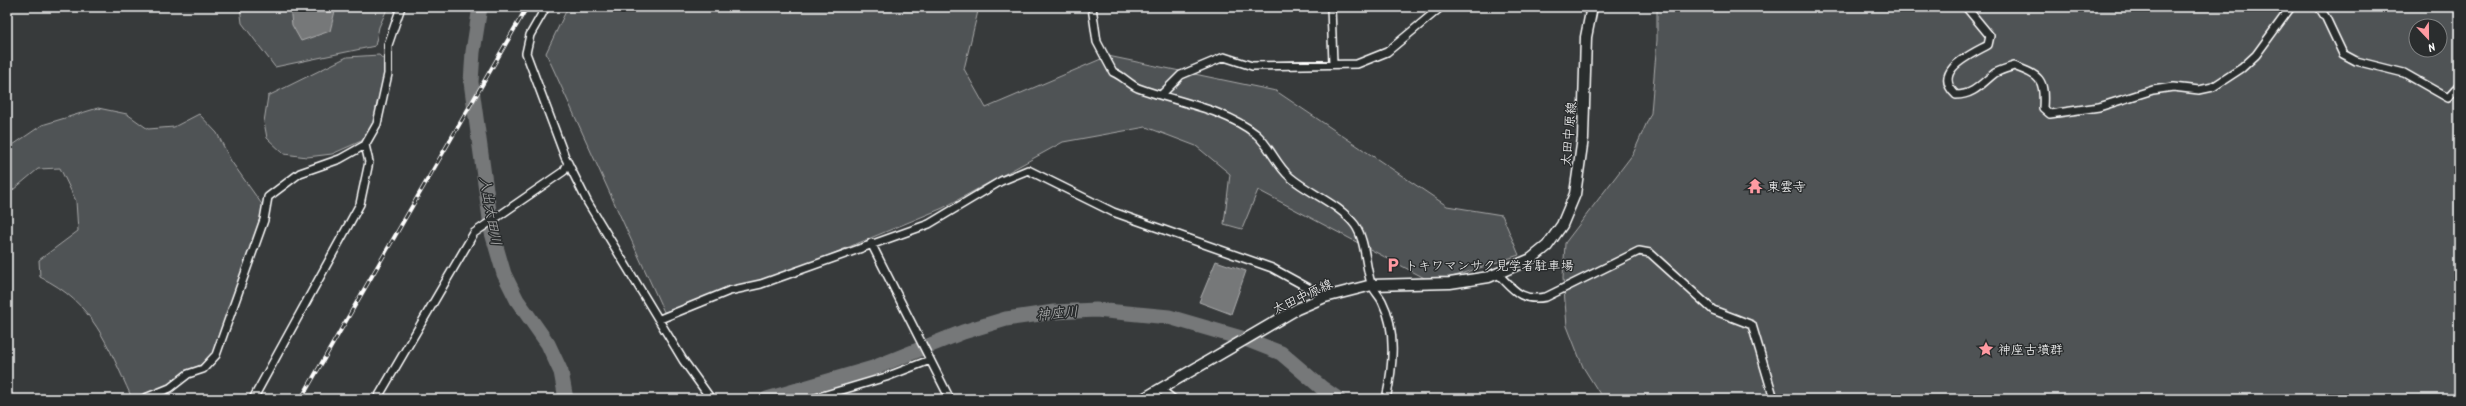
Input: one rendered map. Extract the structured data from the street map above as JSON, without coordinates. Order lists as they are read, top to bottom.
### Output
{
  "streets": {
    "main road": ["太田中原線"]
  },
  "water": ["入出太田川", "神座川"],
  "places": {
    "temple": ["東雲寺"],
    "parking": ["トキワマンサク見学者駐車場"],
    "place": ["神座古墳群"]
  },
  "north": "bottom"
}
